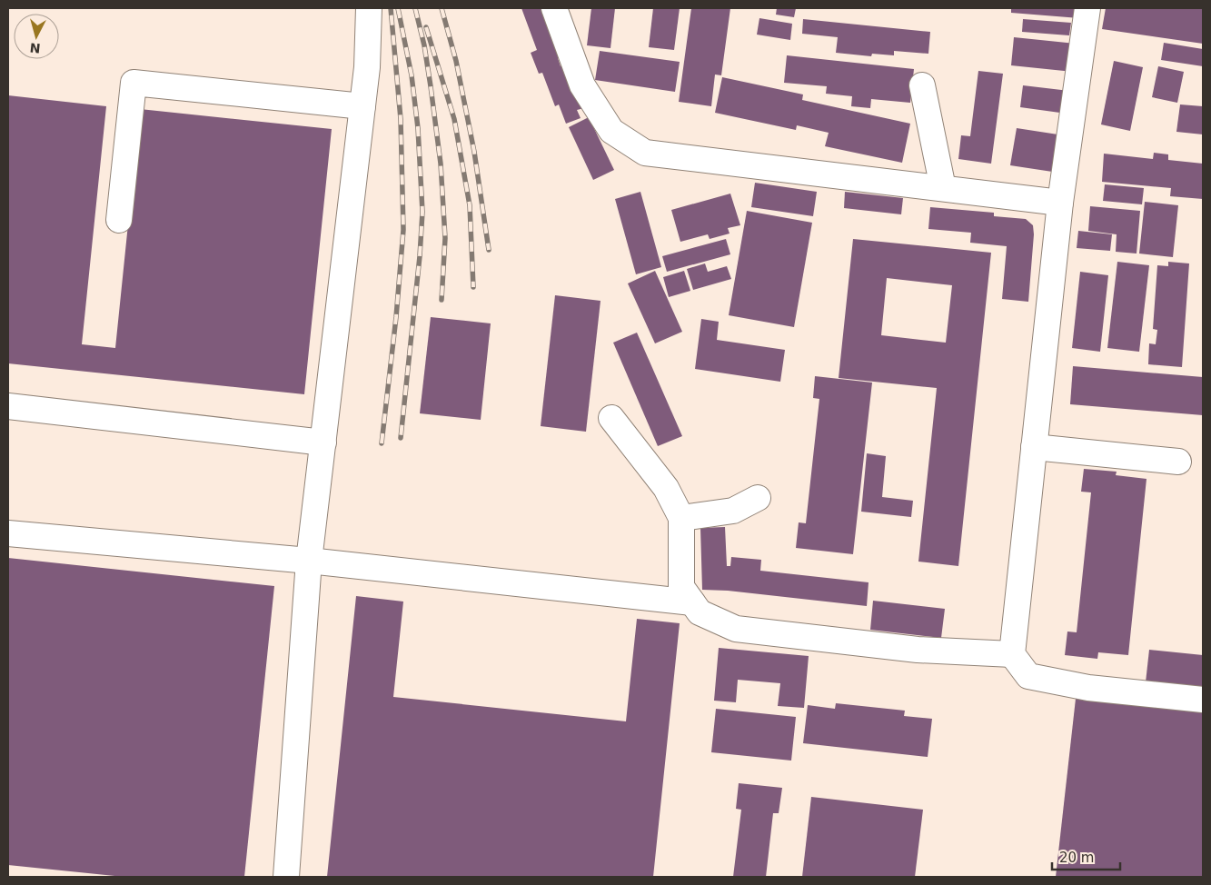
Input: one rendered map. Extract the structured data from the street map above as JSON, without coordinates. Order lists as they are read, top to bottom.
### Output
{
  "scale_bar": "20 m",
  "north": "bottom"
}
